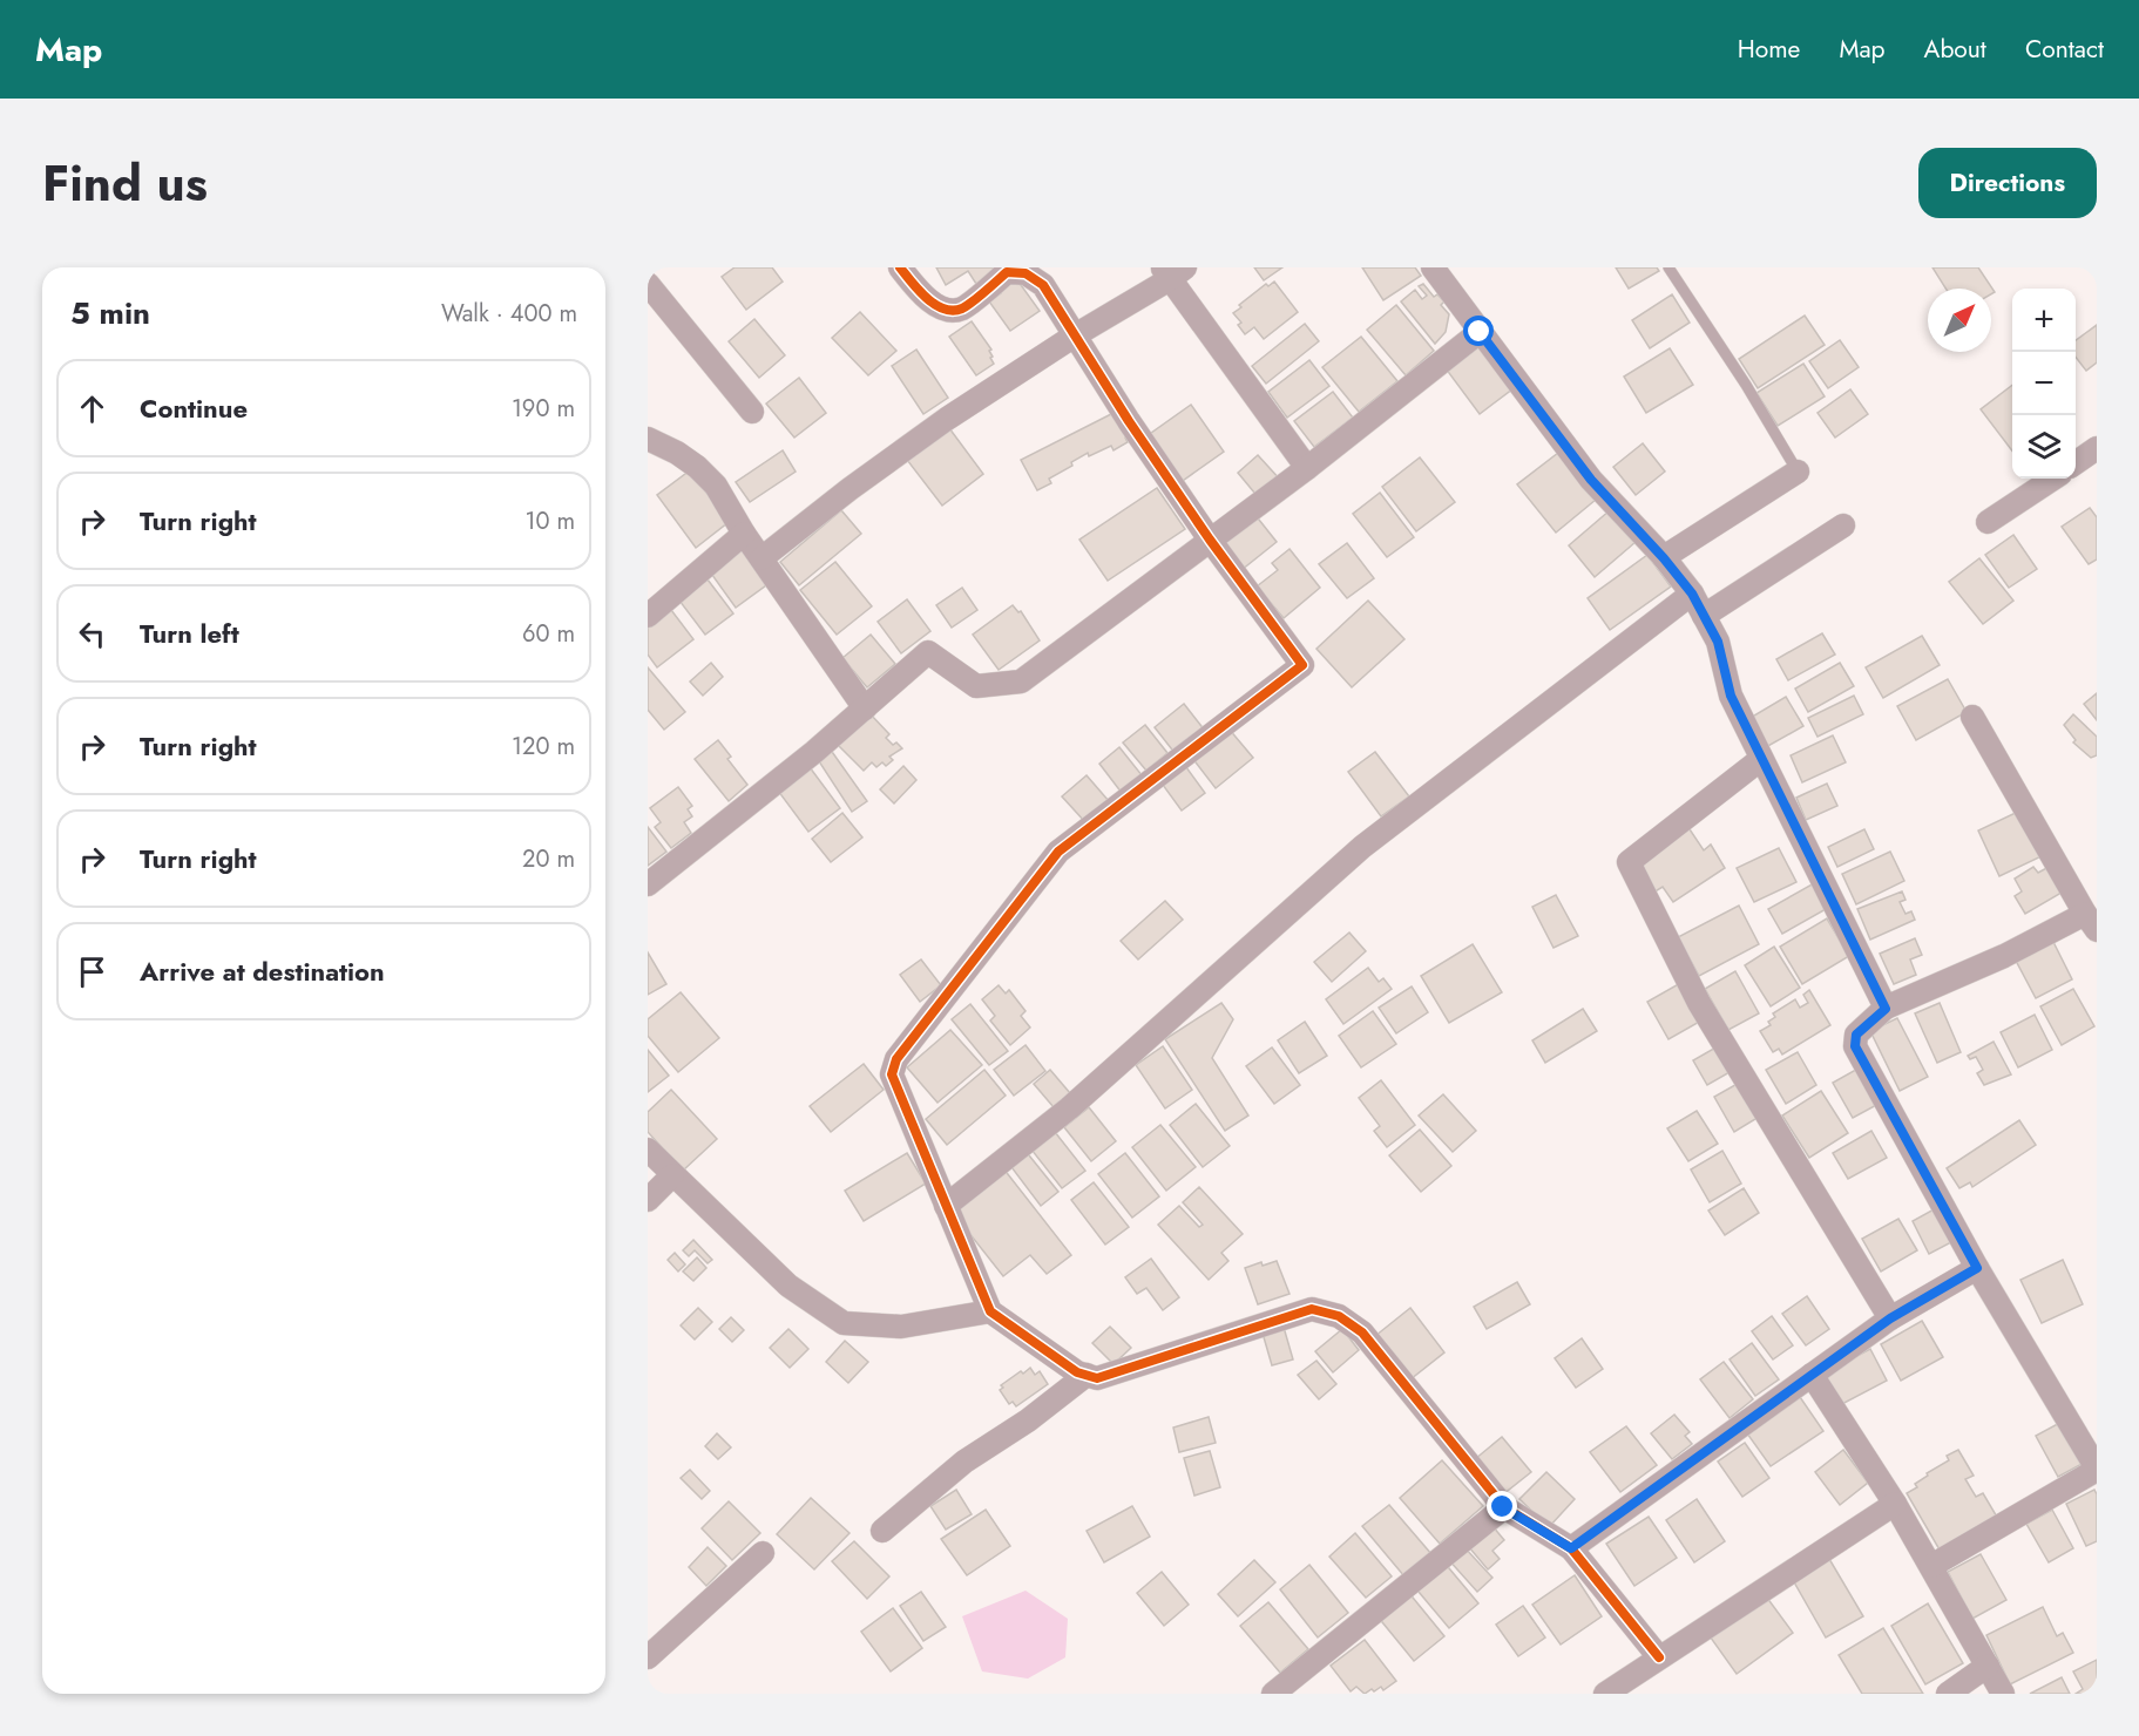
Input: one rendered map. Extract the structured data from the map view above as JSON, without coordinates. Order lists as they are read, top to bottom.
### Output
{
  "north": "top right",
  "page": {
    "header": "Map",
    "nav": [
      "Home",
      "Map",
      "About",
      "Contact"
    ],
    "title": "Find us",
    "buttons": "Directions",
    "heading": ["5 min", "Walk · 400 m"],
    "map_buttons": ["+", "−"],
    "list": [
      ["Continue", "190 m"],
      ["Turn right", "10 m"],
      ["Turn left", "60 m"],
      ["Turn right", "120 m"],
      ["Turn right", "20 m"],
      "Arrive at destination"
    ]
  }
}
